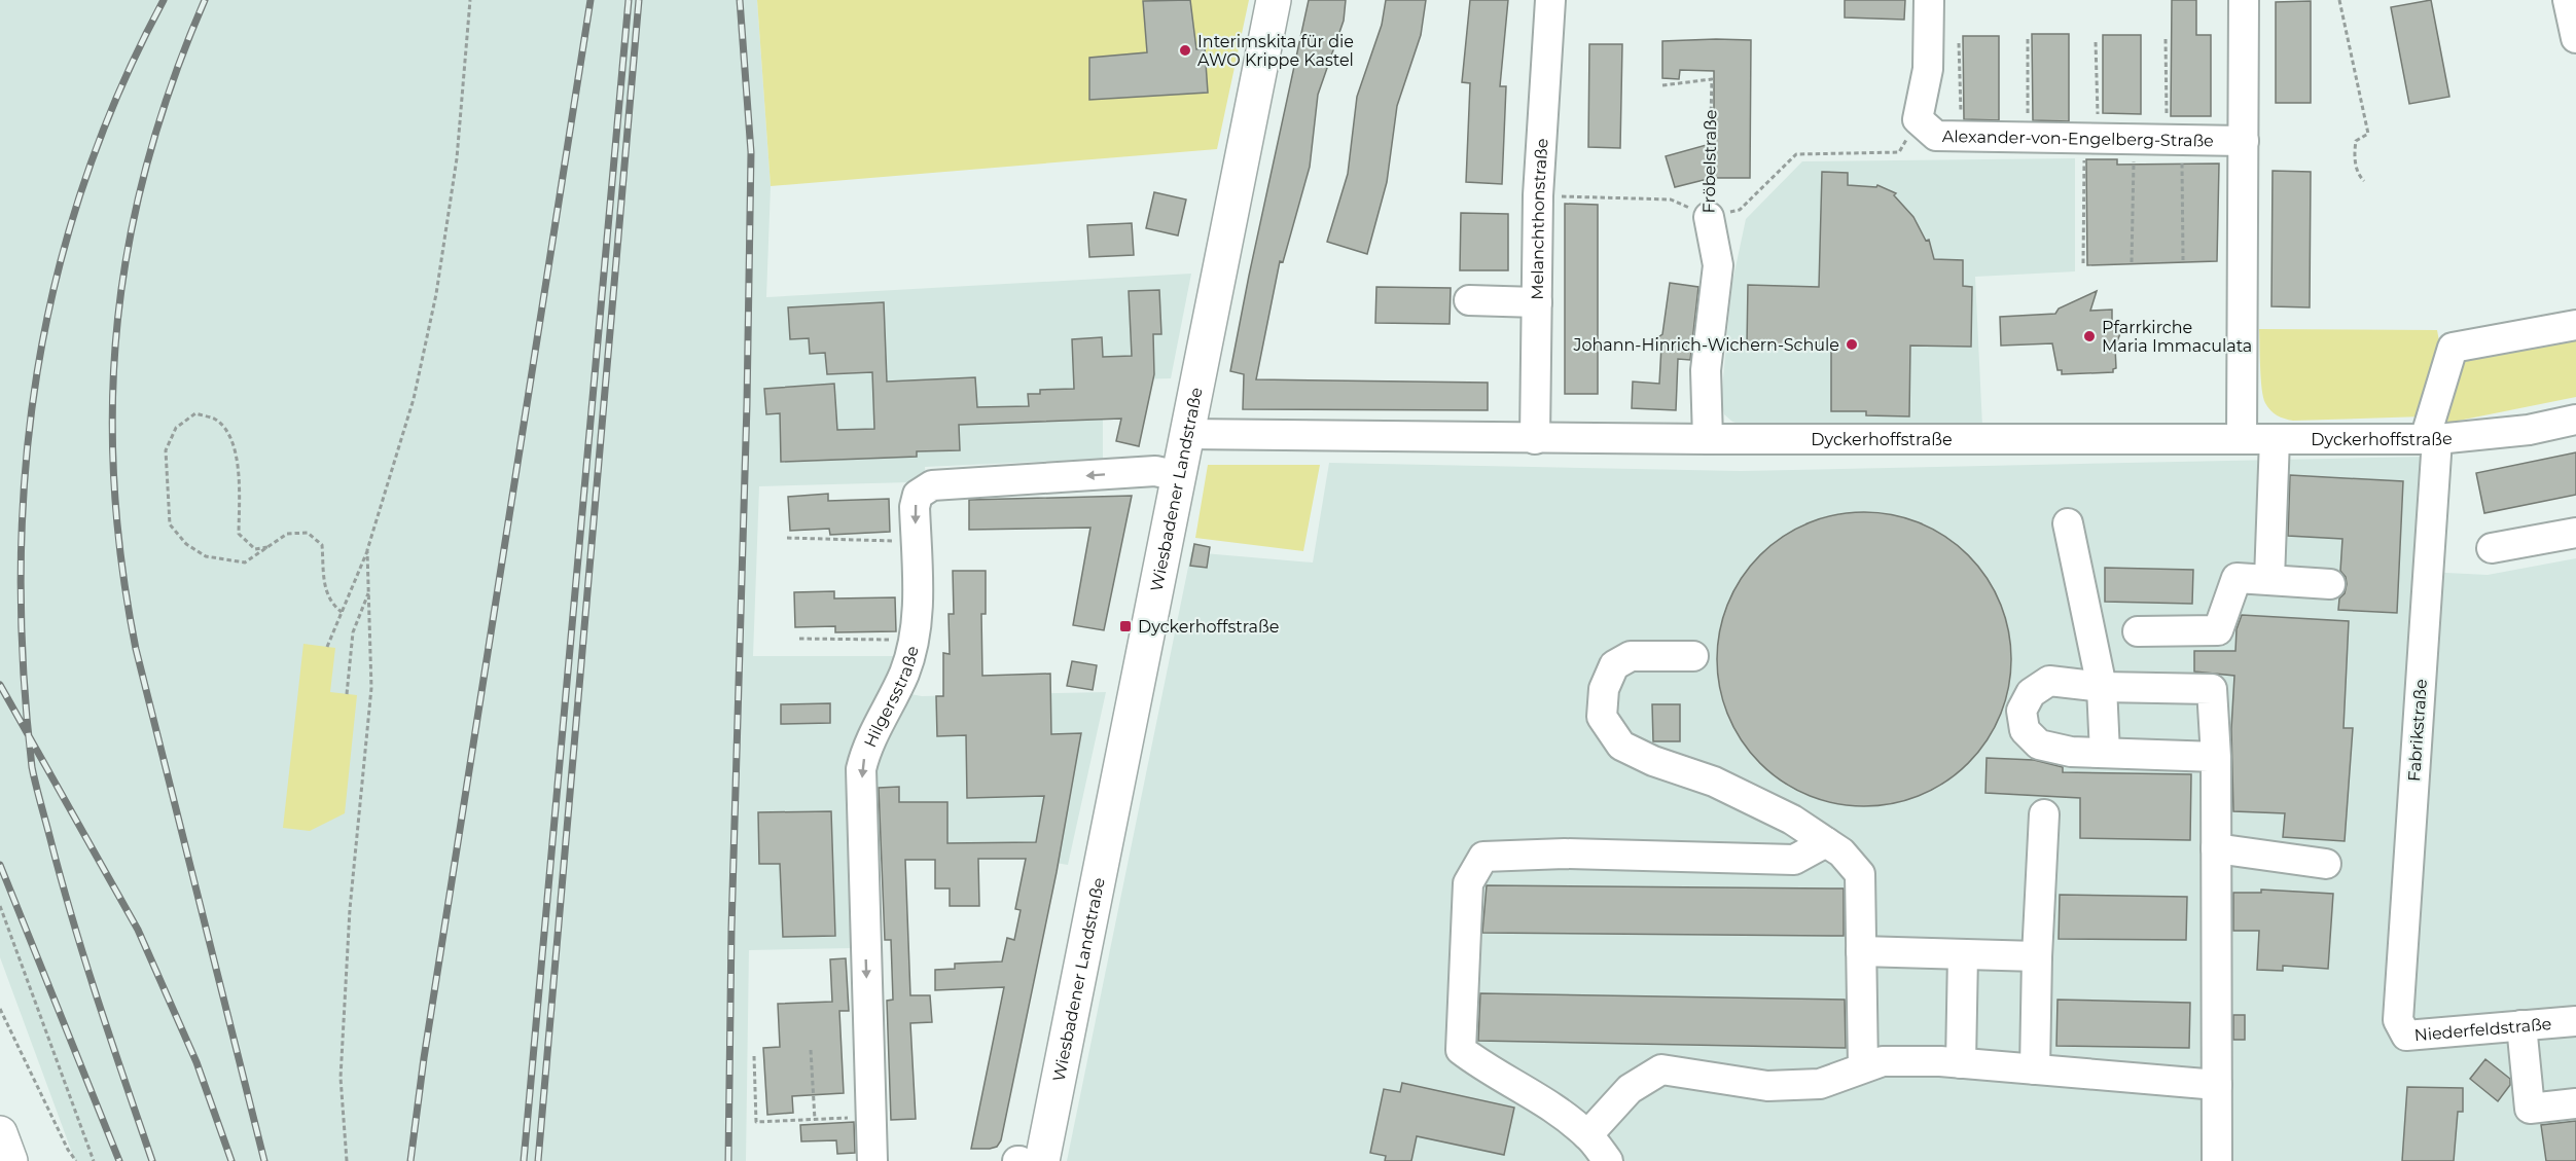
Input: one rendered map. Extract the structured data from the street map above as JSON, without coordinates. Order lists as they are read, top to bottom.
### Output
{
  "streets": {
    "main road": ["Wiesbadener Landstraße"],
    "street": [
      "Alexander-von-Engelberg-Straße",
      "Fröbelstraße",
      "Melanchthonstraße",
      "Dyckerhoffstraße",
      "Hilgersstraße",
      "Fabrikstraße",
      "Niederfeldstraße"
    ]
  },
  "crossings": [
    ["Fröbelstraße", "Dyckerhoffstraße"],
    ["Melanchthonstraße", "Dyckerhoffstraße"],
    ["Dyckerhoffstraße", "Wiesbadener Landstraße"],
    ["Dyckerhoffstraße", "Fabrikstraße"],
    ["Wiesbadener Landstraße", "Hilgersstraße"],
    ["Fabrikstraße", "Niederfeldstraße"]
  ],
  "places": {
    "other": ["Interimskita für die AWO Krippe Kastel", "Pfarrkirche Maria Immaculata", "Johann-Hinrich-Wichern-Schule"],
    "transit": ["Dyckerhoffstraße"]
  }
}
